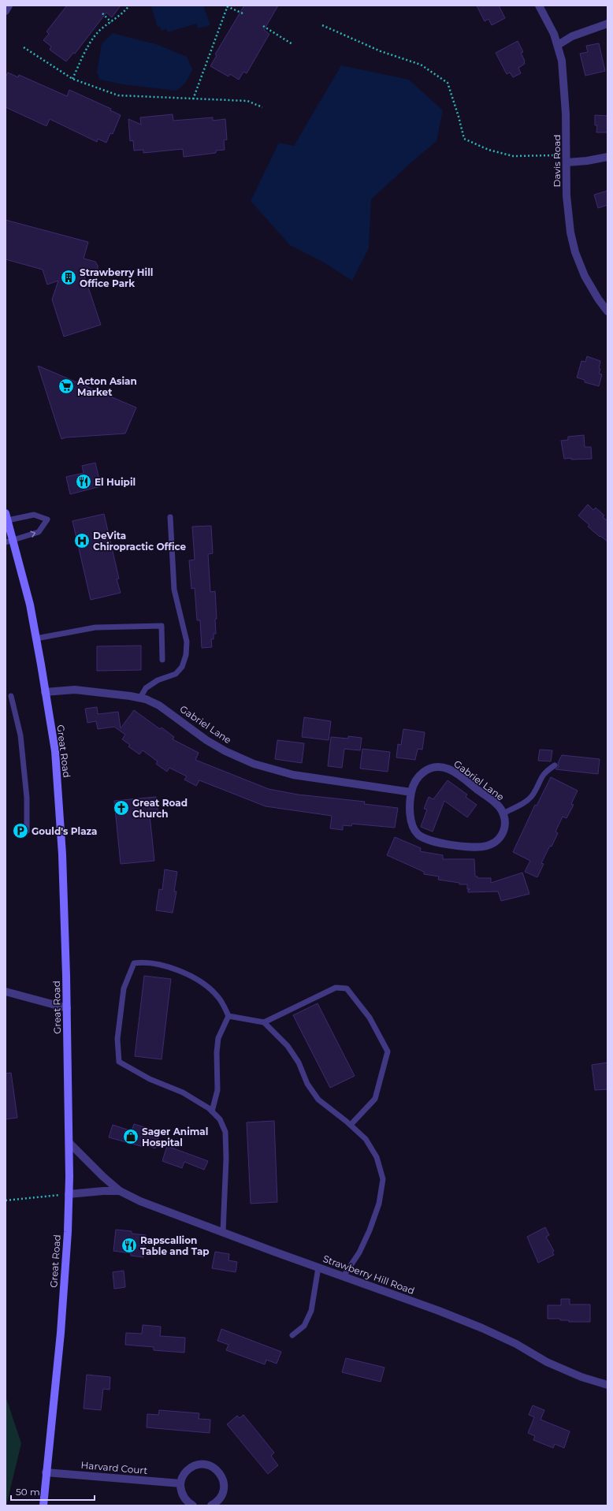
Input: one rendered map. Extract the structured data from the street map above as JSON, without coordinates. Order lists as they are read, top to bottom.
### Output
{
  "streets": {
    "main road": ["Great Road"],
    "street": [
      "Davis Road",
      "Gabriel Lane",
      "Strawberry Hill Road",
      "Harvard Court"
    ]
  },
  "crossings": [
    ["Gabriel Lane", "Great Road"],
    ["Great Road", "Strawberry Hill Road"],
    ["Great Road", "Harvard Court"]
  ],
  "places": {
    "building": ["Strawberry Hill Office Park"],
    "supermarket": ["Acton Asian Market"],
    "restaurant": ["El Huipil", "Rapscallion Table and Tap"],
    "hospital": ["DeVita Chiropractic Office"],
    "church": ["Great Road Church"],
    "parking": ["Gould's Plaza"],
    "shop": ["Sager Animal Hospital"]
  },
  "scale_bar": "50 m"
}
